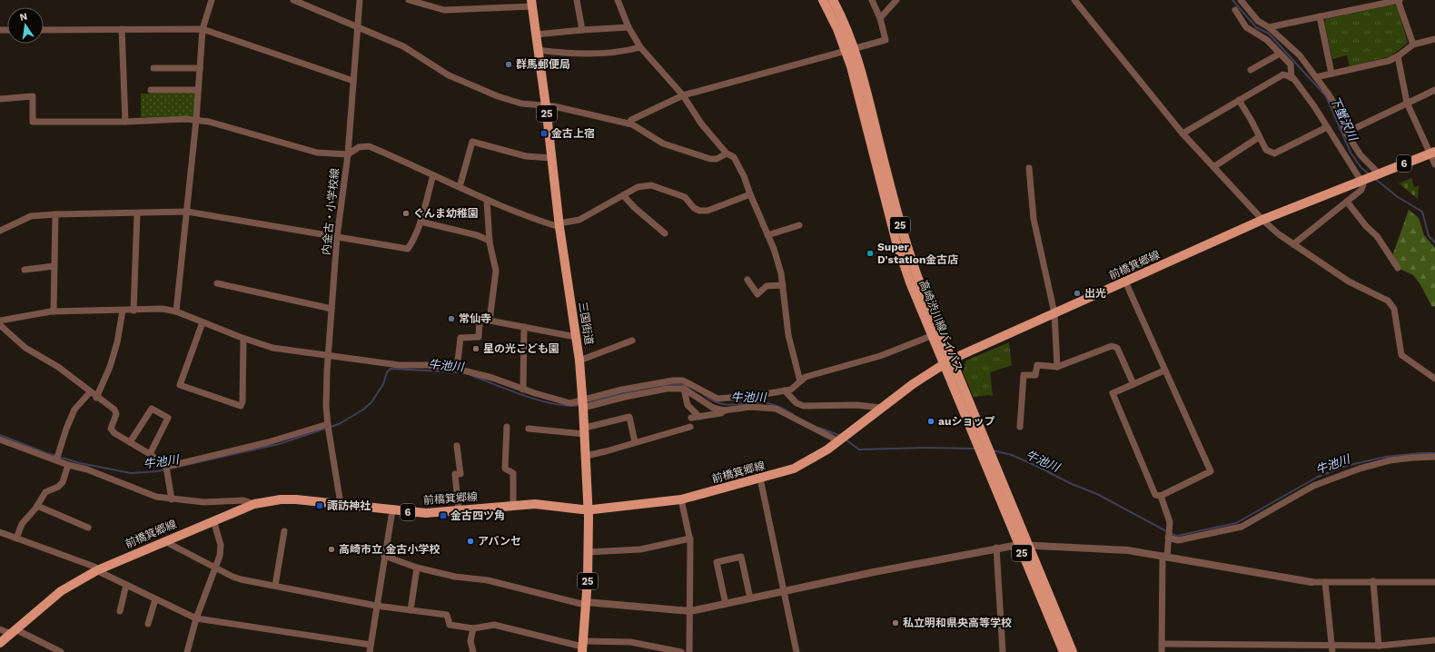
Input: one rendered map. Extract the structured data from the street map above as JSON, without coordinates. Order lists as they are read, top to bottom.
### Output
{
  "streets": {
    "main road": [
      "25",
      "6",
      "前橋箕郷線",
      "三国街道",
      "高崎渋川線バイパス"
    ],
    "street": ["内金古・小学校線"]
  },
  "crossings": [
    ["内金古・小学校線", "前橋箕郷線"],
    ["前橋箕郷線", "三国街道"],
    ["前橋箕郷線", "高崎渋川線バイパス"]
  ],
  "water": ["下蟹沢川", "牛池川"],
  "places": {
    "other": [
      "群馬郵便局",
      "ぐんま幼稚園",
      "Super D'station金古店",
      "出光",
      "常仙寺",
      "星の光こども園",
      "auショップ",
      "アバンセ",
      "高崎市立 金古小学校",
      "私立明和県央高等学校"
    ],
    "transit": ["金古上宿", "諏訪神社", "金古四ツ角"]
  },
  "north": "top"
}
